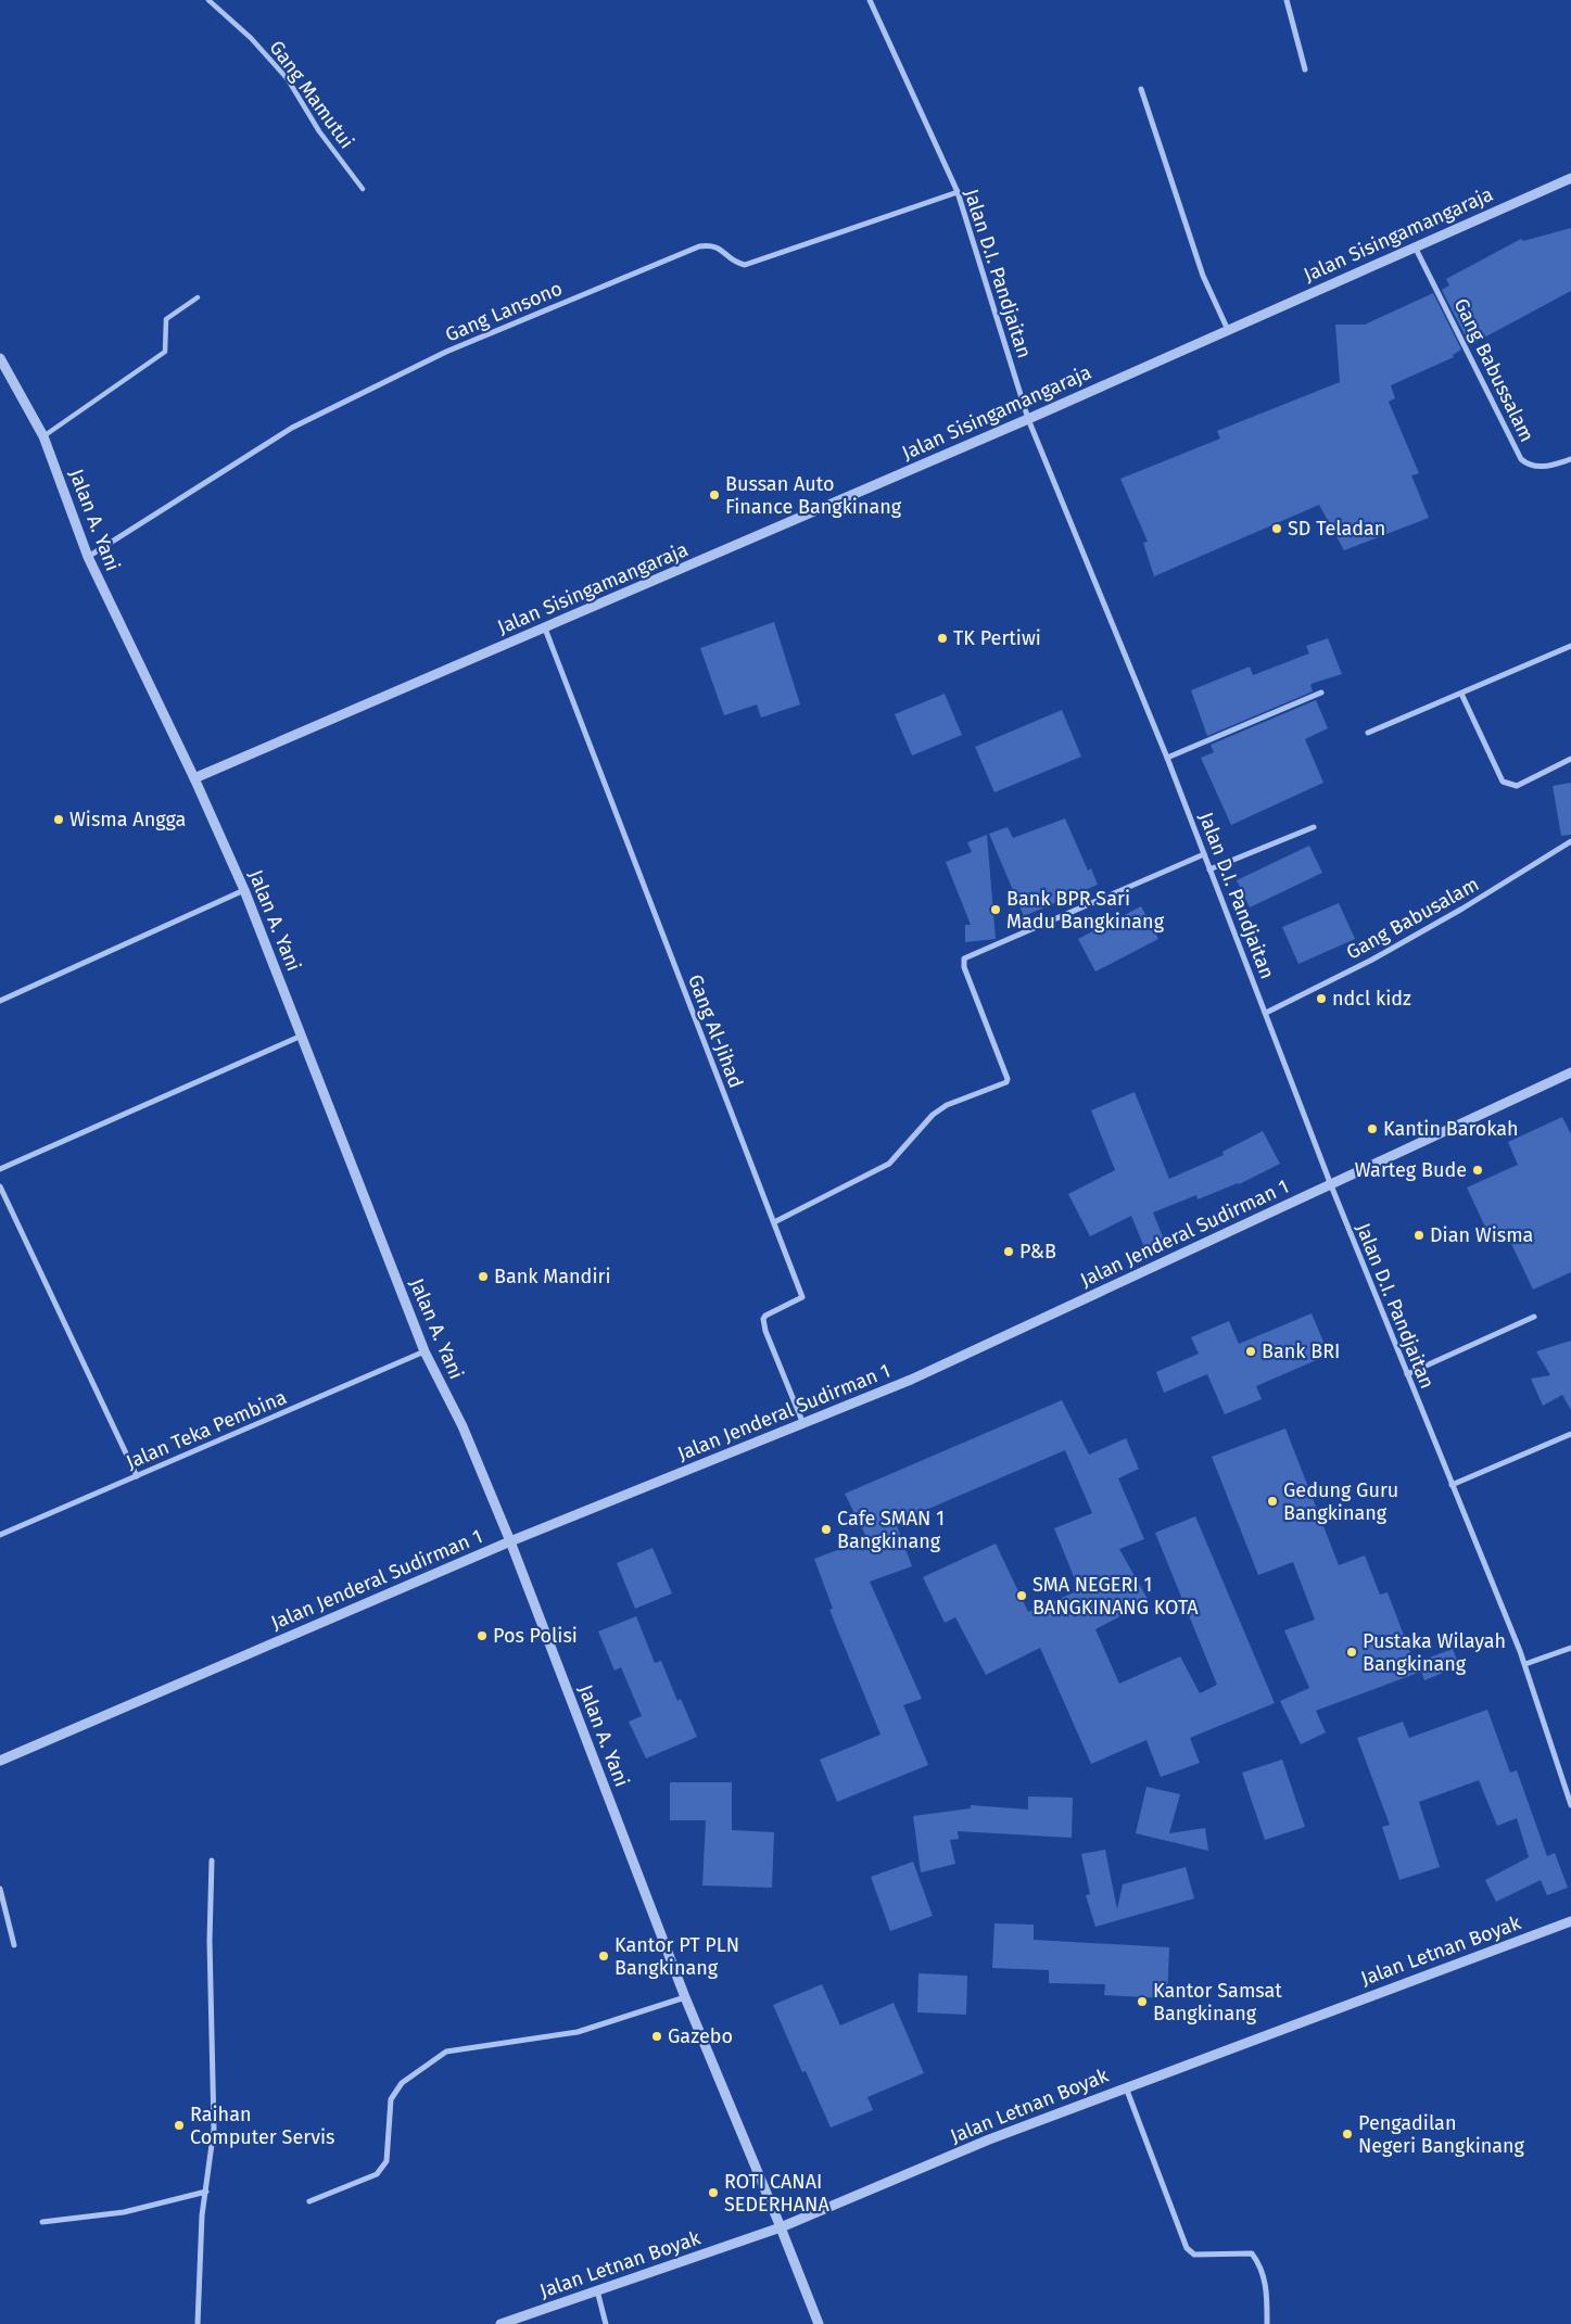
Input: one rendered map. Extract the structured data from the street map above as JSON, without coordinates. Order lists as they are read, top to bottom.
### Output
{
  "streets": {
    "street": [
      "Gang Mamutui",
      "Jalan Sisingamangaraja",
      "Jalan D.I. Pandjaitan",
      "Gang Lansono",
      "Gang Babussalam",
      "Jalan A. Yani",
      "Gang Babusalam",
      "Gang Al-Jihad",
      "Jalan Jenderal Sudirman 1",
      "Jalan Teka Pembina",
      "Jalan Letnan Boyak"
    ]
  },
  "crossings": [
    ["Jalan Sisingamangaraja", "Jalan D.I. Pandjaitan"],
    ["Jalan Sisingamangaraja", "Gang Babussalam"],
    ["Jalan Sisingamangaraja", "Jalan A. Yani"],
    ["Jalan Sisingamangaraja", "Gang Al-Jihad"],
    ["Jalan D.I. Pandjaitan", "Gang Lansono"],
    ["Jalan D.I. Pandjaitan", "Gang Babusalam"],
    ["Jalan D.I. Pandjaitan", "Jalan Jenderal Sudirman 1"],
    ["Gang Lansono", "Jalan A. Yani"],
    ["Jalan A. Yani", "Jalan Jenderal Sudirman 1"],
    ["Jalan A. Yani", "Jalan Teka Pembina"],
    ["Jalan A. Yani", "Jalan Letnan Boyak"],
    ["Gang Al-Jihad", "Jalan Jenderal Sudirman 1"]
  ],
  "places": [
    "Bussan Auto Finance Bangkinang",
    "SD Teladan",
    "TK Pertiwi",
    "Wisma Angga",
    "Bank BPR Sari Madu Bangkinang",
    "ndcl kidz",
    "Kantin Barokah",
    "Warteg Bude",
    "Dian Wisma",
    "P&B",
    "Bank Mandiri",
    "Bank BRI",
    "Gedung Guru Bangkinang",
    "Cafe SMAN 1 Bangkinang",
    "SMA NEGERI 1 BANGKINANG KOTA",
    "Pos Polisi",
    "Pustaka Wilayah Bangkinang",
    "Kantor PT PLN Bangkinang",
    "Kantor Samsat Bangkinang",
    "Gazebo",
    "Raihan Computer Servis",
    "Pengadilan Negeri Bangkinang",
    "ROTI CANAI SEDERHANA"
  ]
}
